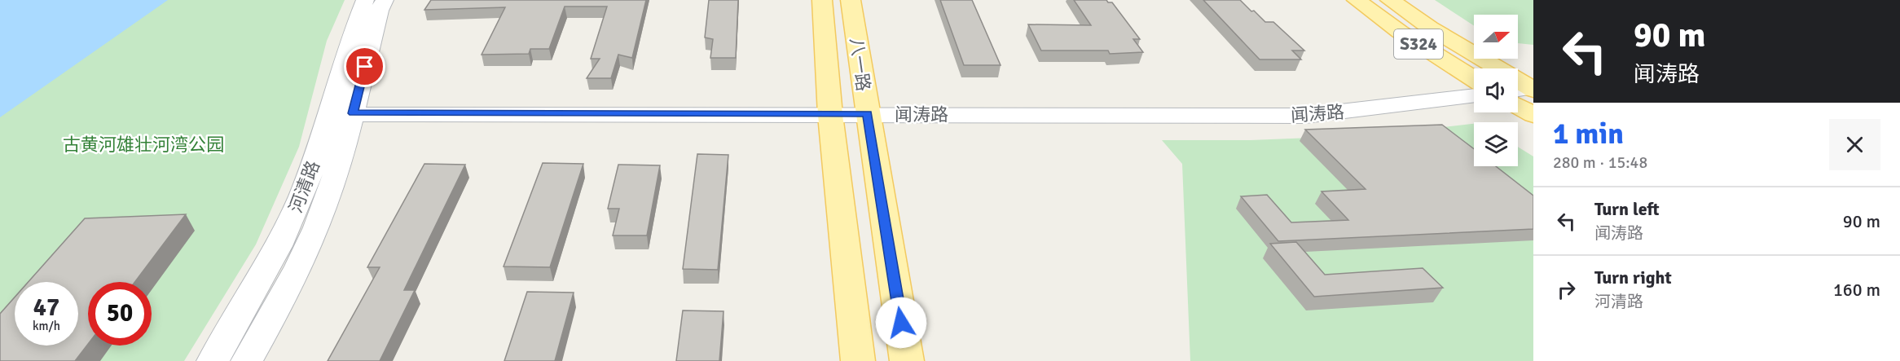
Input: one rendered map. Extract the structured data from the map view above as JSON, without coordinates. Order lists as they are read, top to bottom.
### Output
{
  "streets": {
    "main road": ["S324", "八一路"],
    "street": ["闻涛路", "河清路"]
  },
  "crossings": [
    ["八一路", "闻涛路"],
    ["闻涛路", "河清路"]
  ],
  "parks": ["古黄河雄壮河湾公园"],
  "north": "right",
  "page": {
    "turn": ["90 m", "闻涛路"],
    "heading": ["1 min", "280 m · 15:48"],
    "list": [
      {
        "name": "Turn left",
        "note": "闻涛路",
        "value": "90 m"
      },
      {
        "name": "Turn right",
        "note": "河清路",
        "value": "160 m"
      }
    ],
    "speed": "47 km/h",
    "limit": "50"
  }
}
